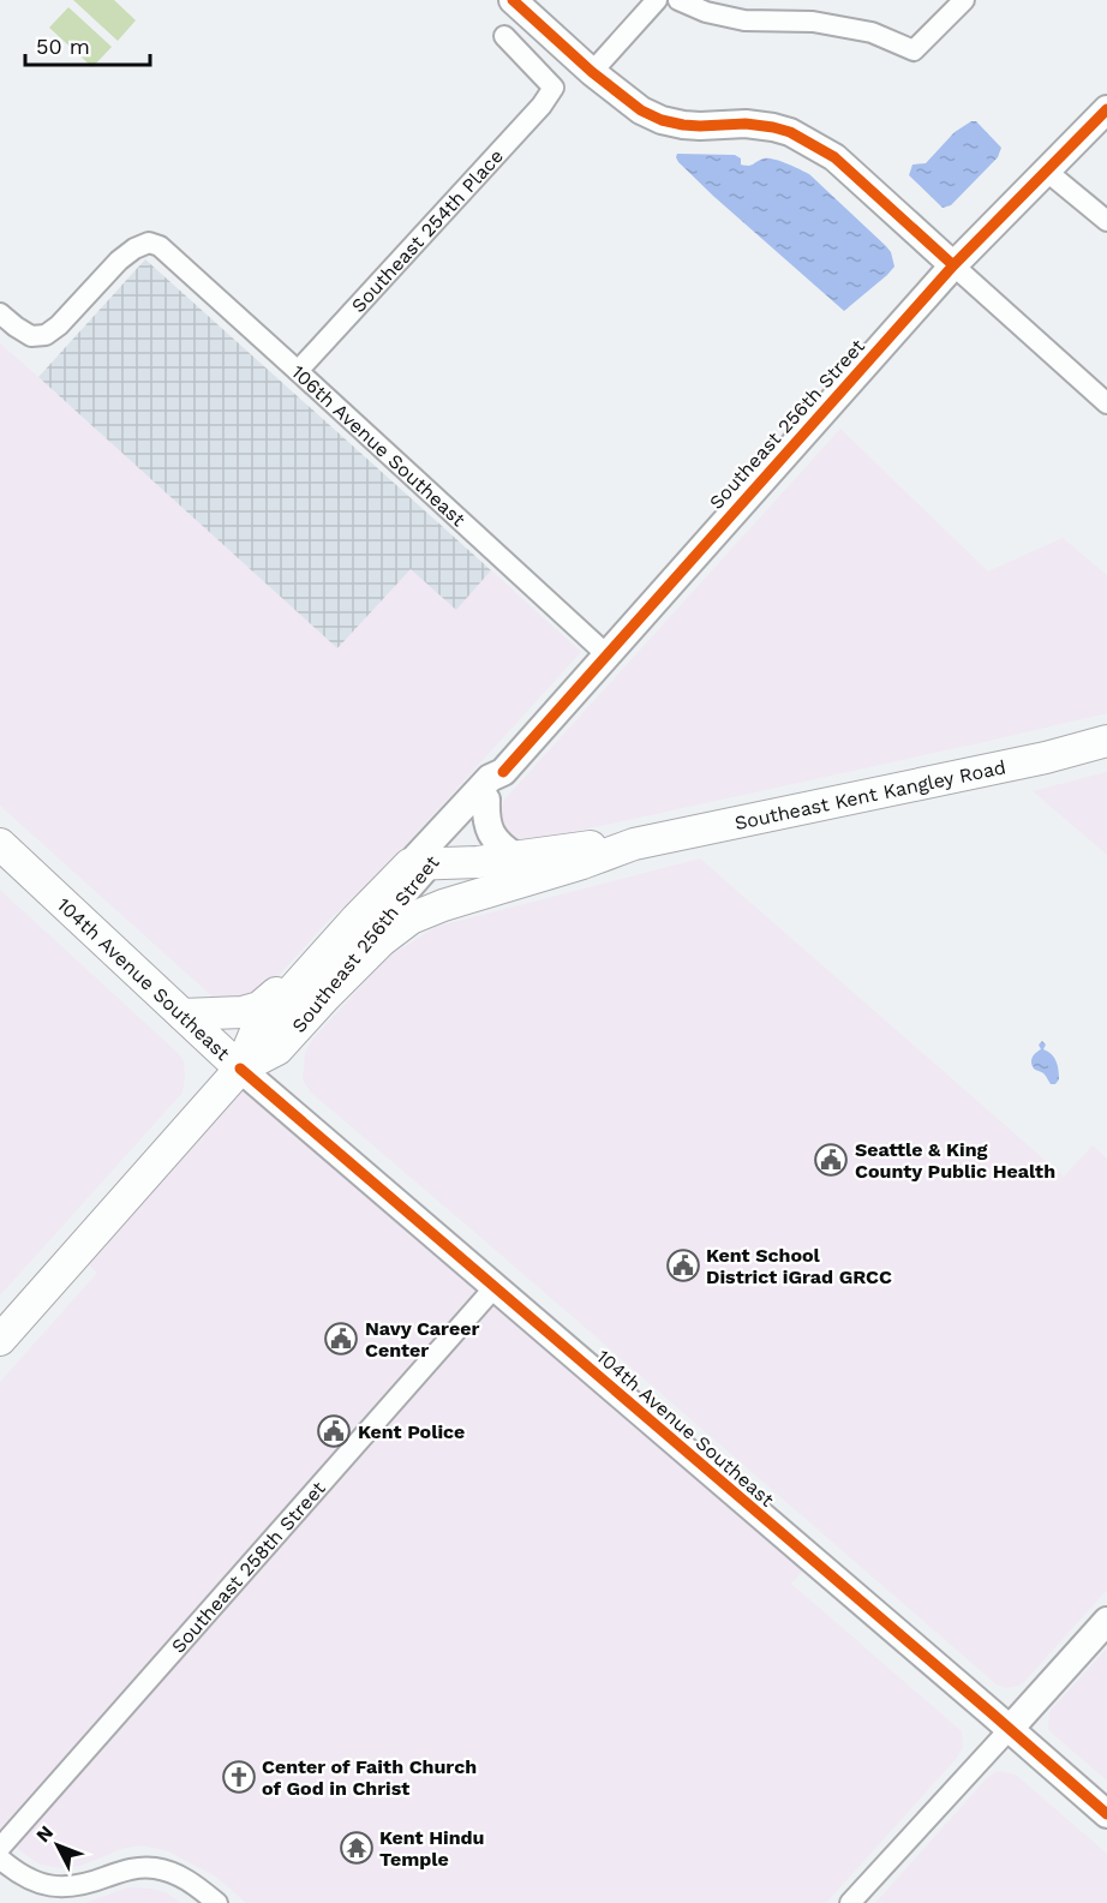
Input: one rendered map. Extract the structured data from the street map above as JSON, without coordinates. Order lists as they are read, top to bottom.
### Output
{
  "streets": {
    "main road": ["Southeast 256th Street", "Southeast Kent Kangley Road", "104th Avenue Southeast"],
    "street": ["Southeast 254th Place", "106th Avenue Southeast", "Southeast 258th Street"]
  },
  "crossings": [
    ["Southeast 254th Place", "106th Avenue Southeast"],
    ["Southeast 256th Street", "106th Avenue Southeast"],
    ["Southeast 256th Street", "Southeast Kent Kangley Road"],
    ["Southeast 256th Street", "104th Avenue Southeast"],
    ["104th Avenue Southeast", "Southeast 258th Street"]
  ],
  "places": {
    "public building": [
      "Seattle & King County Public Health",
      "Kent School District iGrad GRCC",
      "Navy Career Center",
      "Kent Police"
    ],
    "church": ["Center of Faith Church of God in Christ"],
    "temple": ["Kent Hindu Temple"]
  },
  "scale_bar": "50 m",
  "north": "top left"
}
